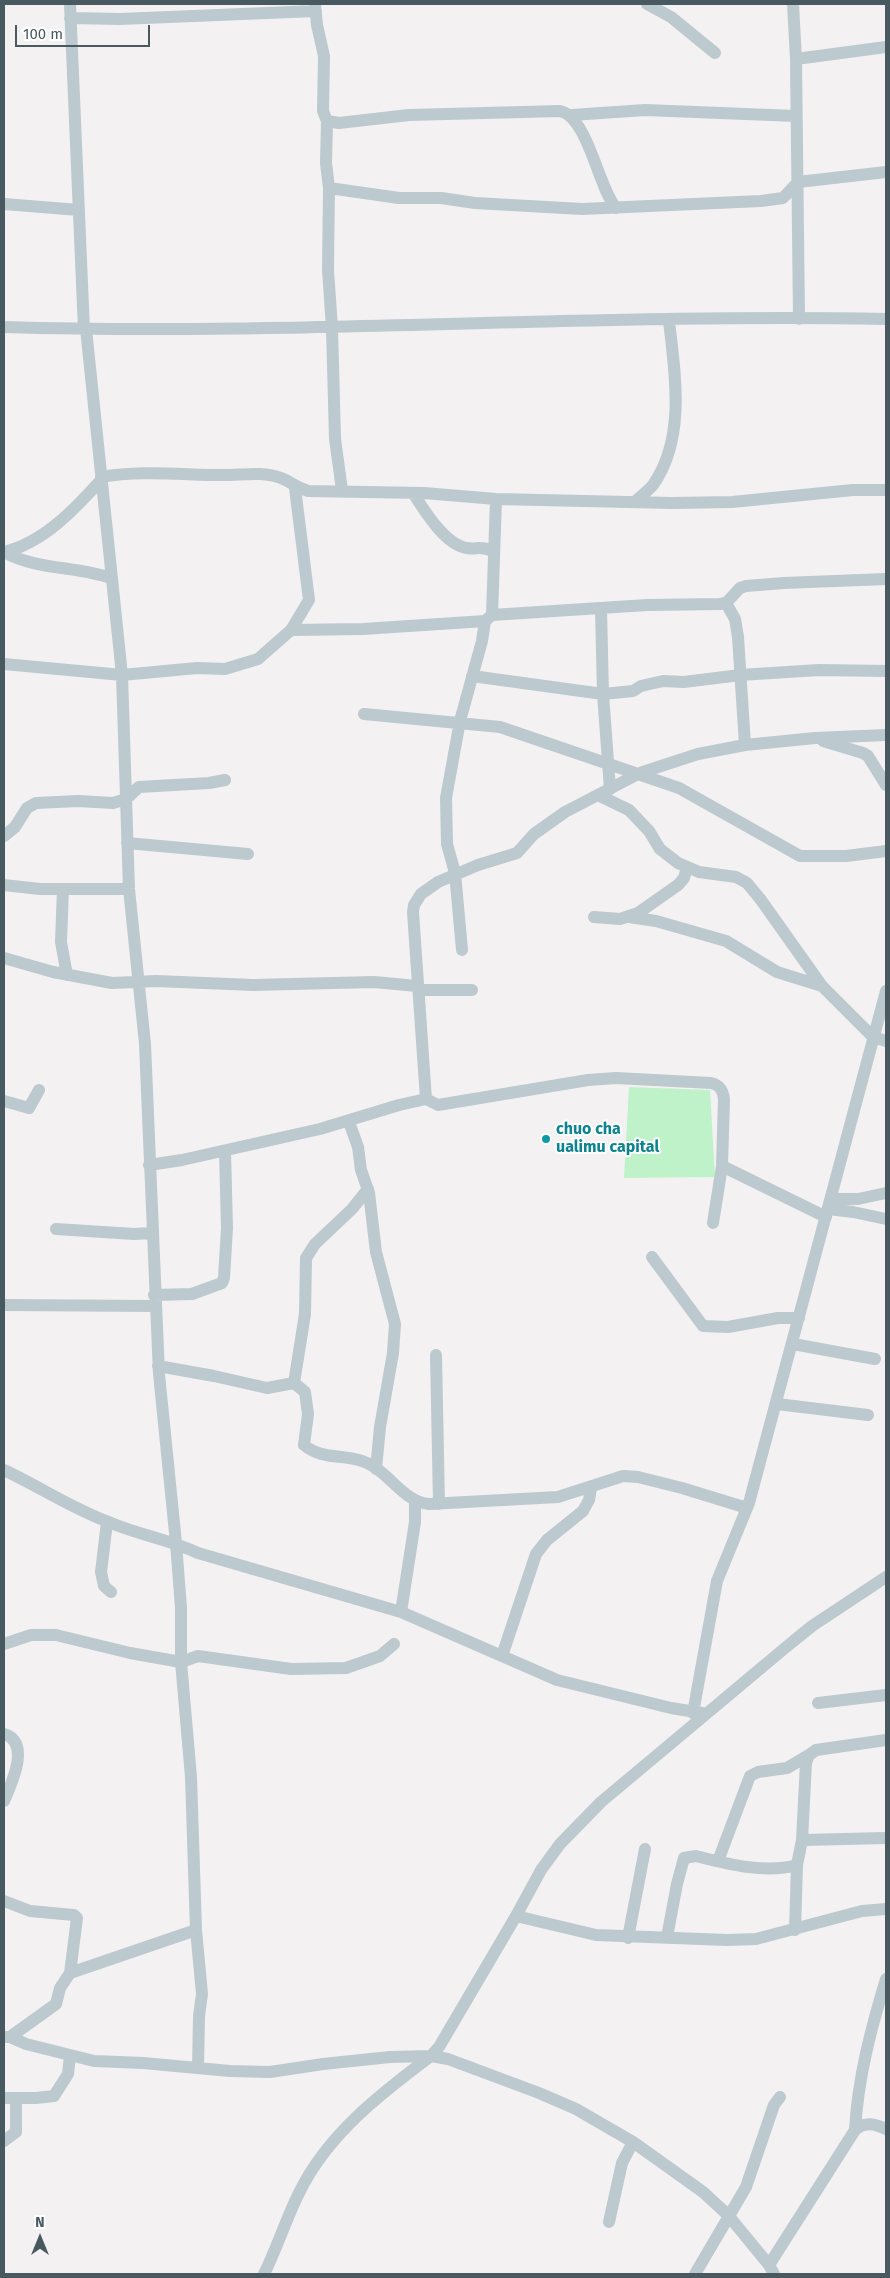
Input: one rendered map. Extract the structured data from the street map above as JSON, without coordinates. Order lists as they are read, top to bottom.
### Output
{
  "places": ["chuo cha ualimu capital"],
  "scale_bar": "100 m",
  "north": "top"
}
